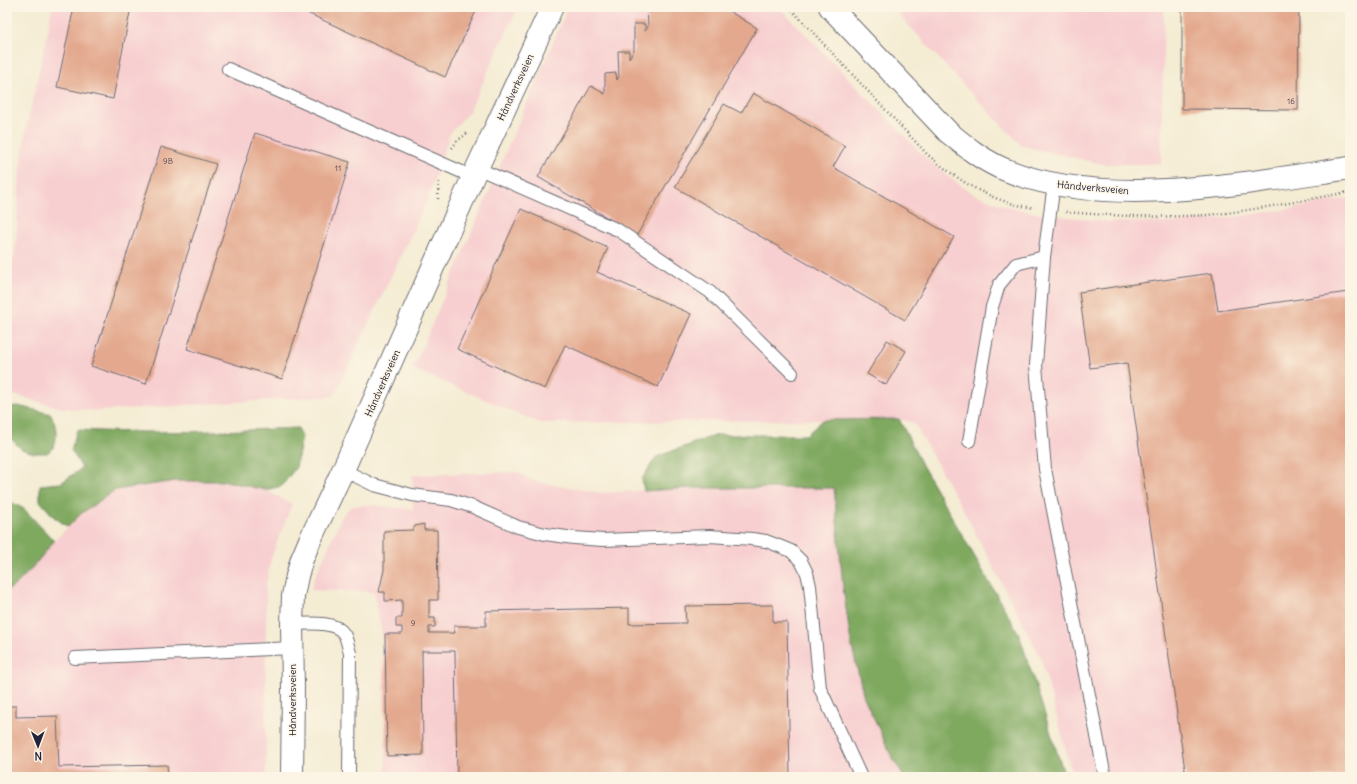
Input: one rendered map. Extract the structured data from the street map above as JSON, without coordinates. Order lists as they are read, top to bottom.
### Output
{
  "streets": {
    "street": ["Håndverksveien"]
  },
  "house_numbers": [
    "16",
    "9B",
    "11",
    "9"
  ],
  "north": "bottom"
}
